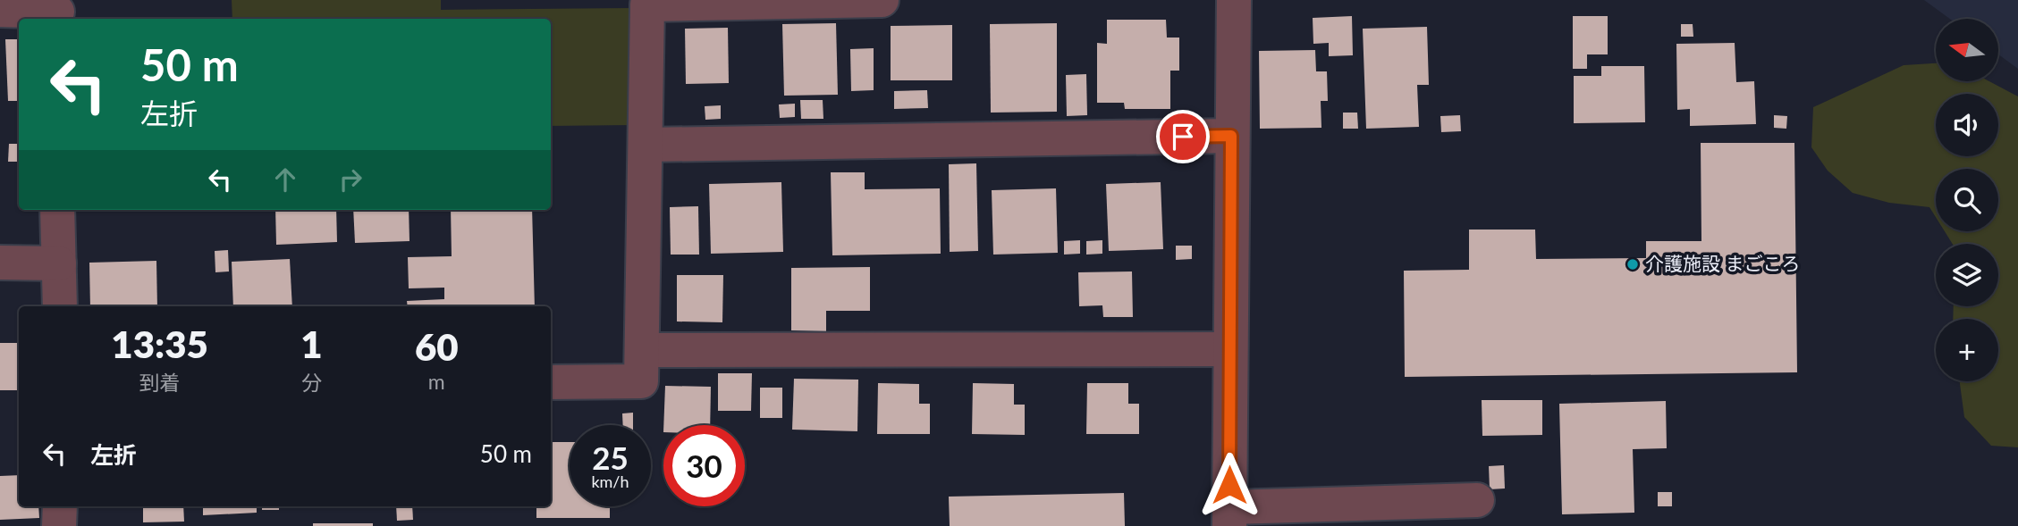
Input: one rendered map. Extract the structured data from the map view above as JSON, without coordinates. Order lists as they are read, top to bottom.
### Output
{
  "places": ["介護施設 まごころ"],
  "north": "left",
  "page": {
    "map_buttons": "+",
    "turn": ["50 m", "左折"],
    "eta": [
      "13:35",
      "到着",
      "1",
      "分",
      "60",
      "m"
    ],
    "list": [
      {
        "name": "左折",
        "value": "50 m"
      }
    ],
    "speed": "25 km/h",
    "limit": "30"
  }
}
